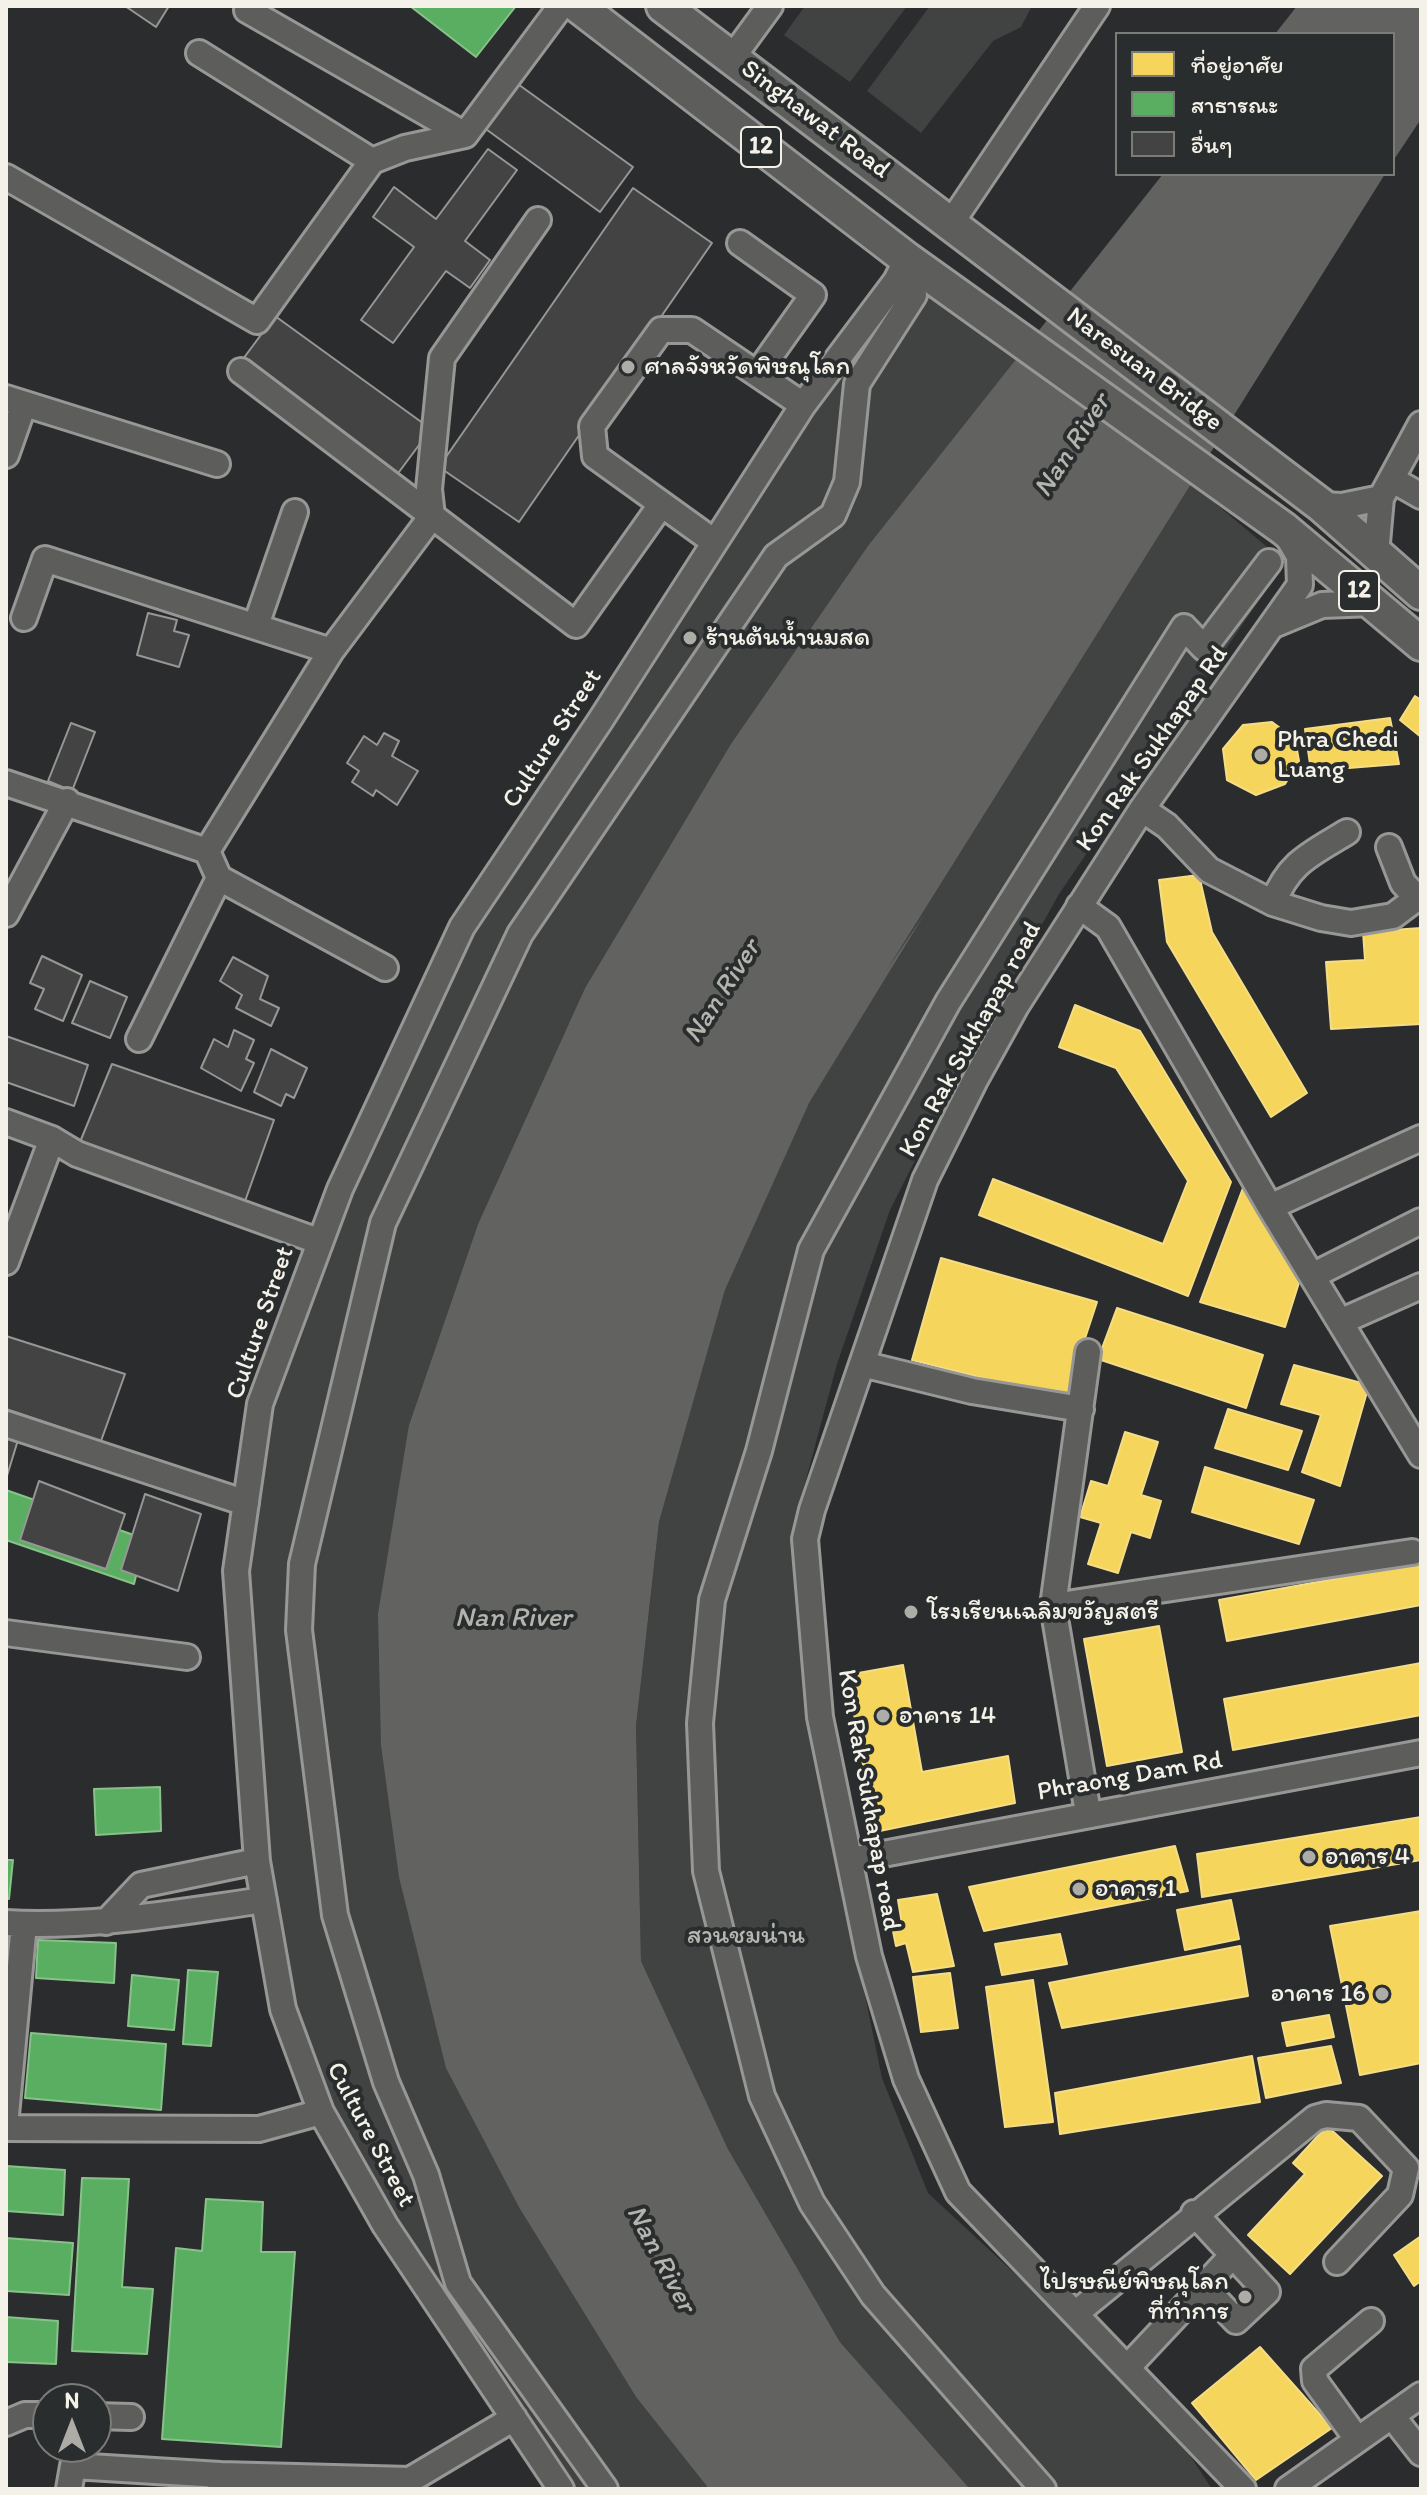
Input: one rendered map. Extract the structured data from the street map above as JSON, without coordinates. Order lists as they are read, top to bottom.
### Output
{
  "streets": {
    "main road": ["Singhawat Road", "12", "Naresuan Bridge"],
    "street": [
      "Culture Street",
      "Kon Rak Sukhapap Rd",
      "Kon Rak Sukhapap road",
      "Phraong Dam Rd"
    ]
  },
  "crossings": [
    ["Singhawat Road", "Naresuan Bridge"],
    ["Singhawat Road", "Culture Street"],
    ["12", "Naresuan Bridge"],
    ["12", "Kon Rak Sukhapap Rd"],
    ["Naresuan Bridge", "Kon Rak Sukhapap Rd"],
    ["Kon Rak Sukhapap Rd", "Kon Rak Sukhapap road"],
    ["Kon Rak Sukhapap road", "Phraong Dam Rd"]
  ],
  "water": ["Nan River"],
  "parks": ["สวนชมน่าน"],
  "places": [
    "ศาลจังหวัดพิษณุโลก",
    "ร้านต้นน้ำนมสด",
    "Phra Chedi Luang",
    "โรงเรียนเฉลิมขวัญสตรี",
    "อาคาร 14",
    "อาคาร 4",
    "อาคาร 1",
    "อาคาร 16",
    "ไปรษณีย์พิษณุโลก ที่ทำการ"
  ],
  "legend": ["ที่อยู่อาศัย", "สาธารณะ", "อื่นๆ"],
  "north": "top"
}
